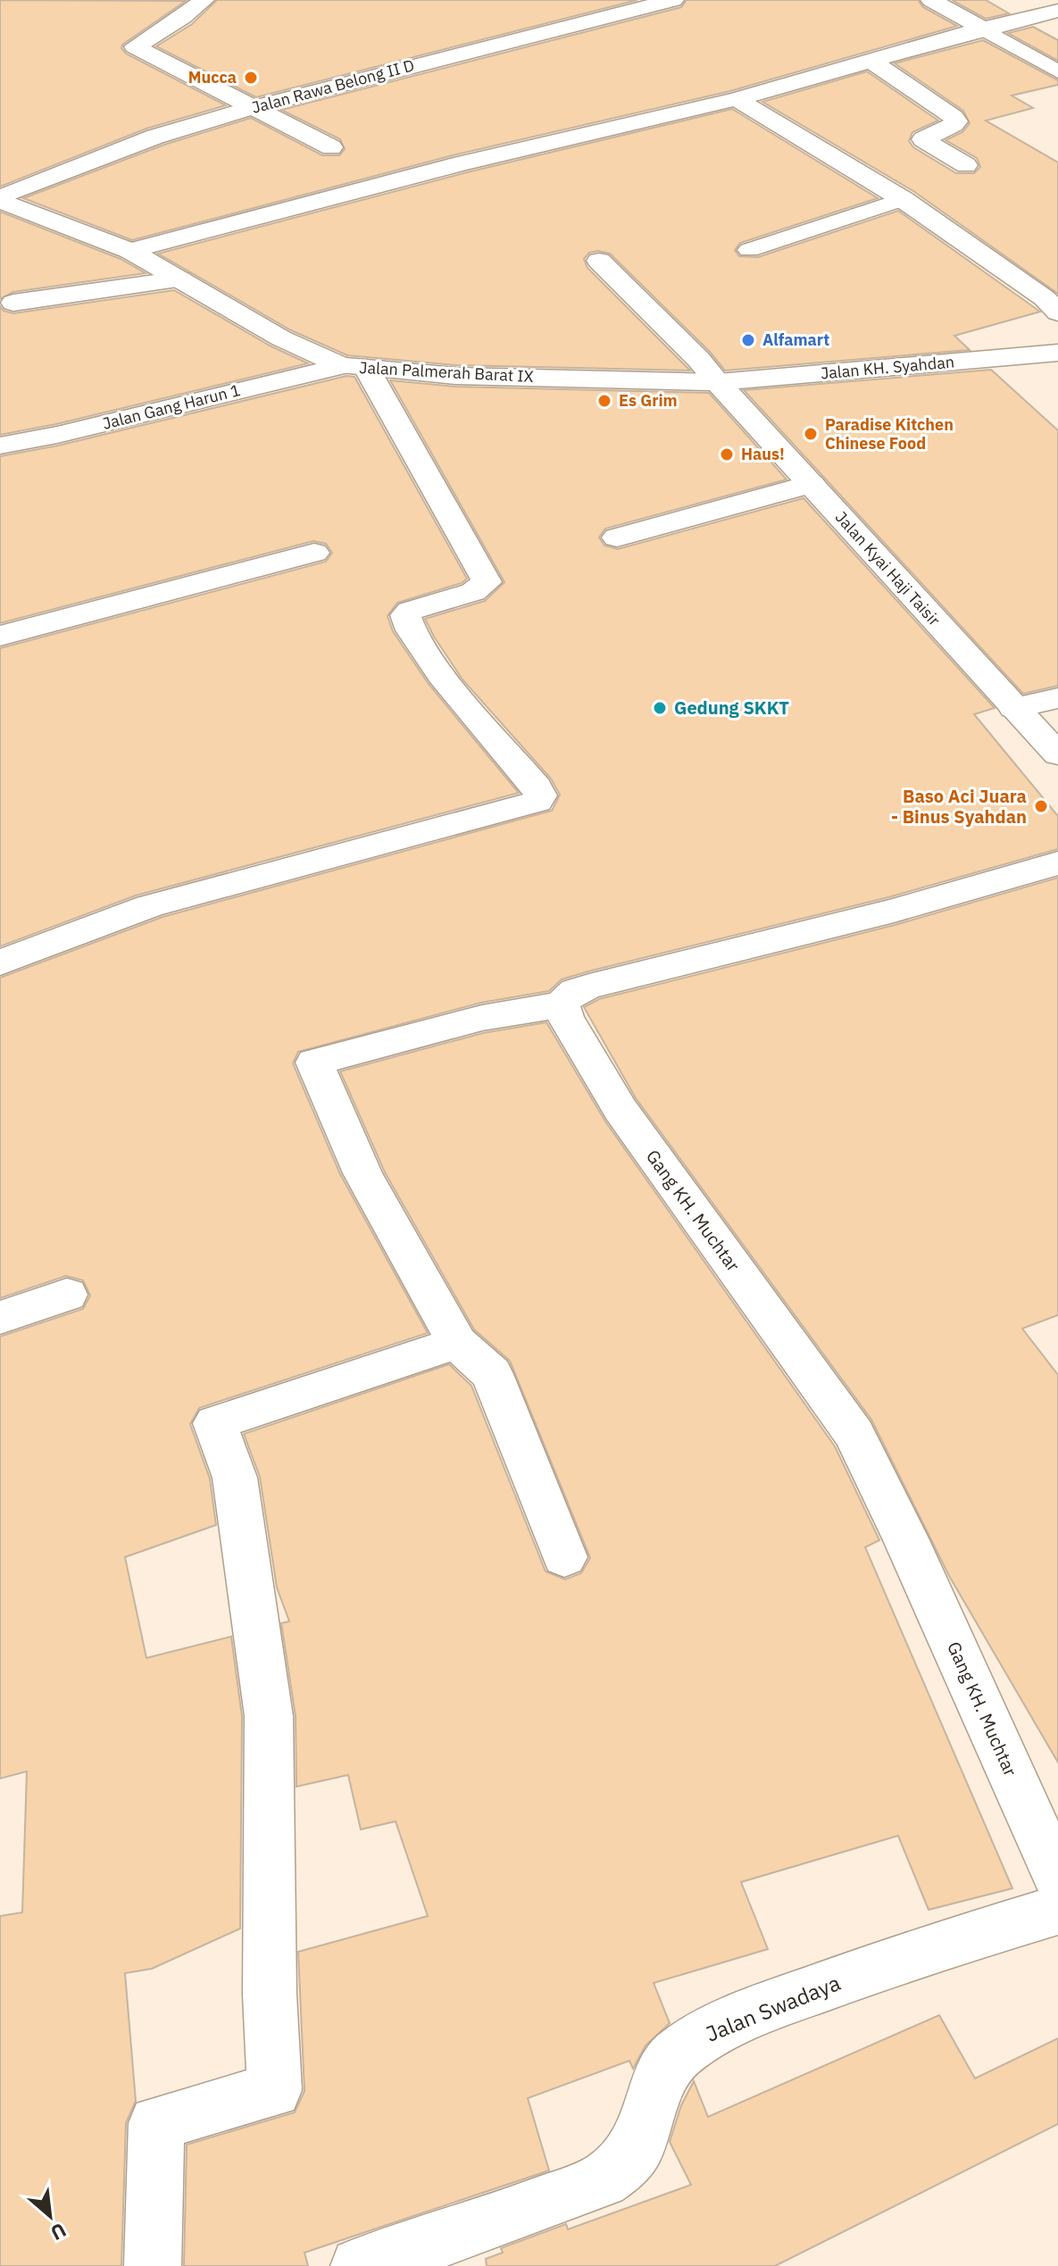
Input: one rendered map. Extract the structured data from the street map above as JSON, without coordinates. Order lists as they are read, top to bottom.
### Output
{
  "streets": {
    "street": [
      "Jalan Rawa Belong II D",
      "Jalan KH. Syahdan",
      "Jalan Palmerah Barat IX",
      "Jalan Gang Harun 1",
      "Jalan Kyai Haji Taisir",
      "Gang KH. Muchtar",
      "Jalan Swadaya"
    ]
  },
  "crossings": [
    ["Jalan Rawa Belong II D", "Jalan Palmerah Barat IX"],
    ["Jalan KH. Syahdan", "Jalan Palmerah Barat IX"],
    ["Jalan KH. Syahdan", "Jalan Kyai Haji Taisir"],
    ["Jalan Palmerah Barat IX", "Jalan Gang Harun 1"],
    ["Jalan Palmerah Barat IX", "Jalan Kyai Haji Taisir"]
  ],
  "places": [
    "Mucca",
    "Alfamart",
    "Es Grim",
    "Paradise Kitchen Chinese Food",
    "Haus!",
    "Gedung SKKT",
    "Baso Aci Juara - Binus Syahdan"
  ],
  "north": "bottom right"
}
